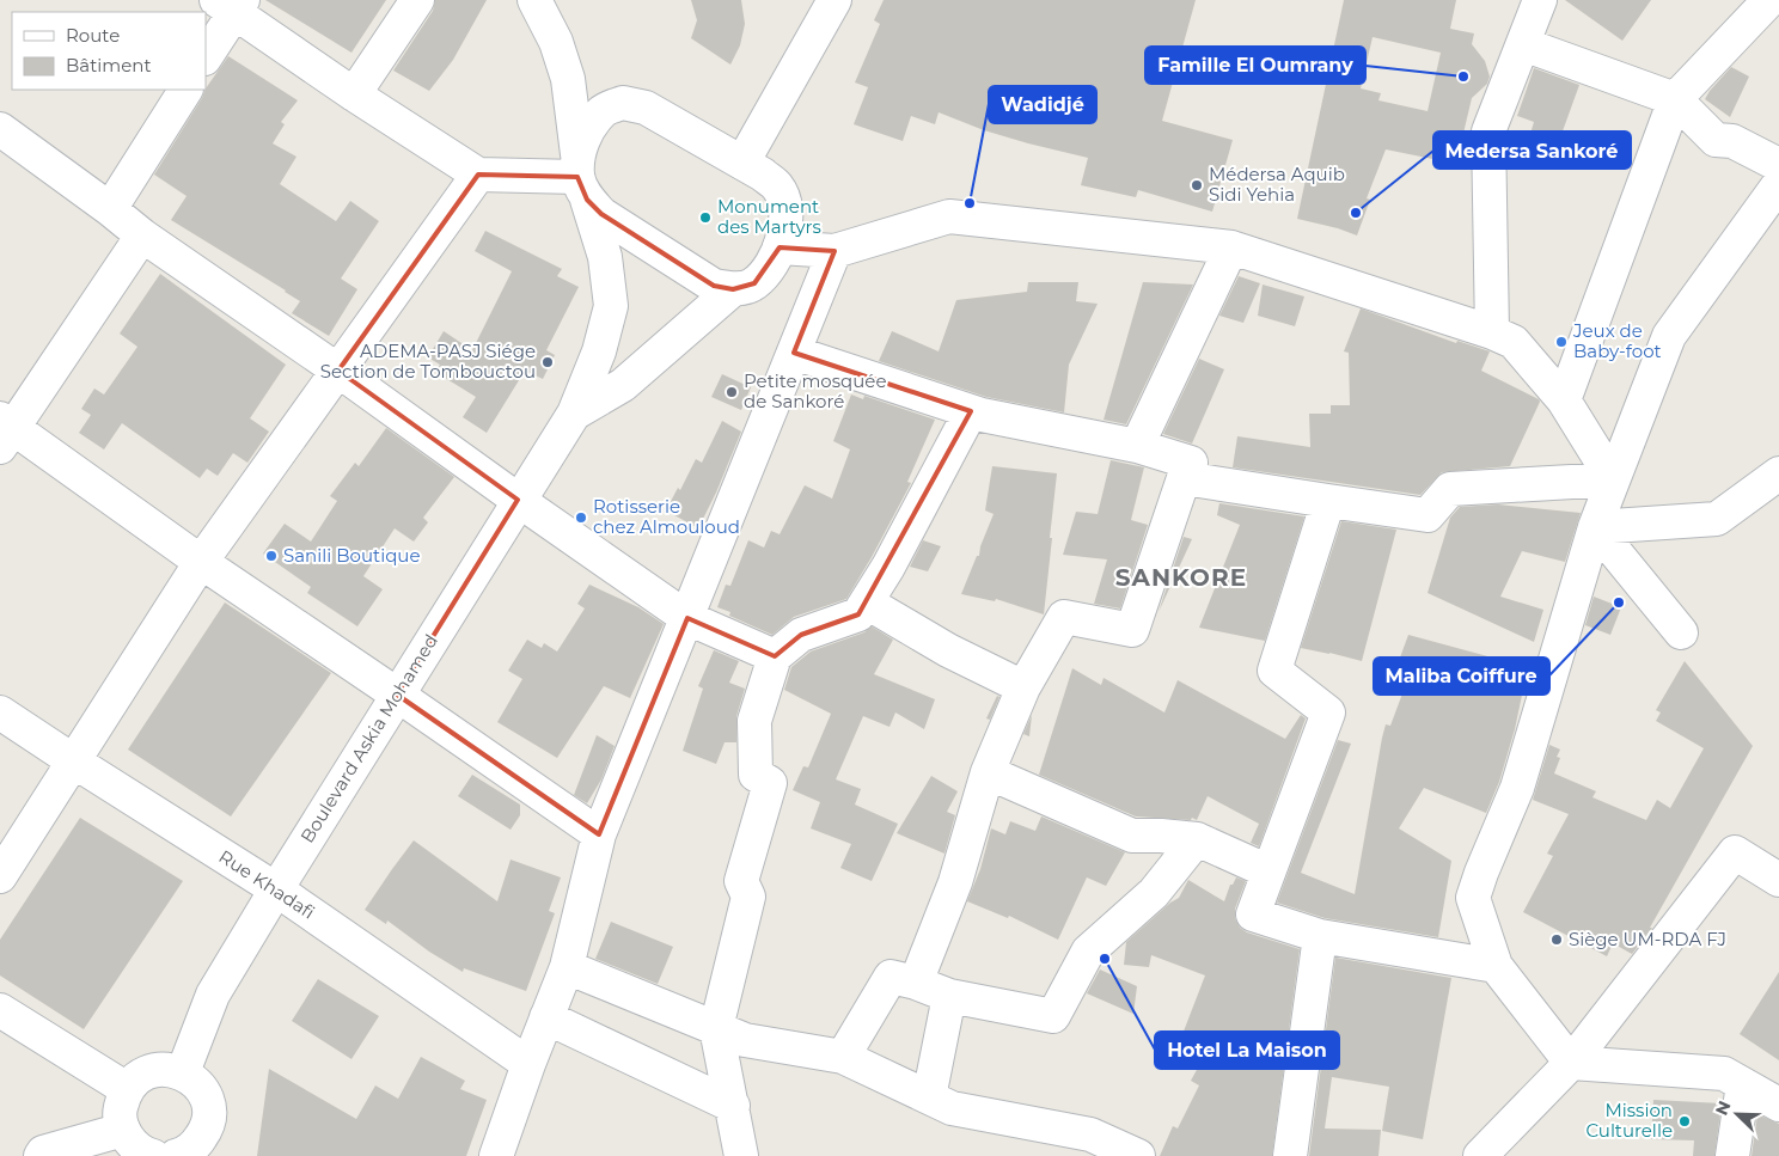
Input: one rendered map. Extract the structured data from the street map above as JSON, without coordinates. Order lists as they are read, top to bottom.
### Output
{
  "streets": {
    "street": ["Boulevard Askia Mohamed", "Rue Khadafi"]
  },
  "crossings": [
    ["Boulevard Askia Mohamed", "Rue Khadafi"]
  ],
  "districts": ["SANKORE"],
  "places": [
    "Famille El Oumrany",
    "Médersa Aquib Sidi Yehia",
    "Wadidjé",
    "Medersa Sankoré",
    "Monument des Martyrs",
    "Jeux de Baby-foot",
    "ADEMA-PASJ Siége Section de Tombouctou",
    "Petite mosquée de Sankoré",
    "Rotisserie chez Almouloud",
    "Sanili Boutique",
    "Maliba Coiffure",
    "Siège UM-RDA FJ",
    "Hotel La Maison",
    "Mission Culturelle"
  ],
  "legend": ["Route", "Bâtiment"],
  "north": "top left"
}
